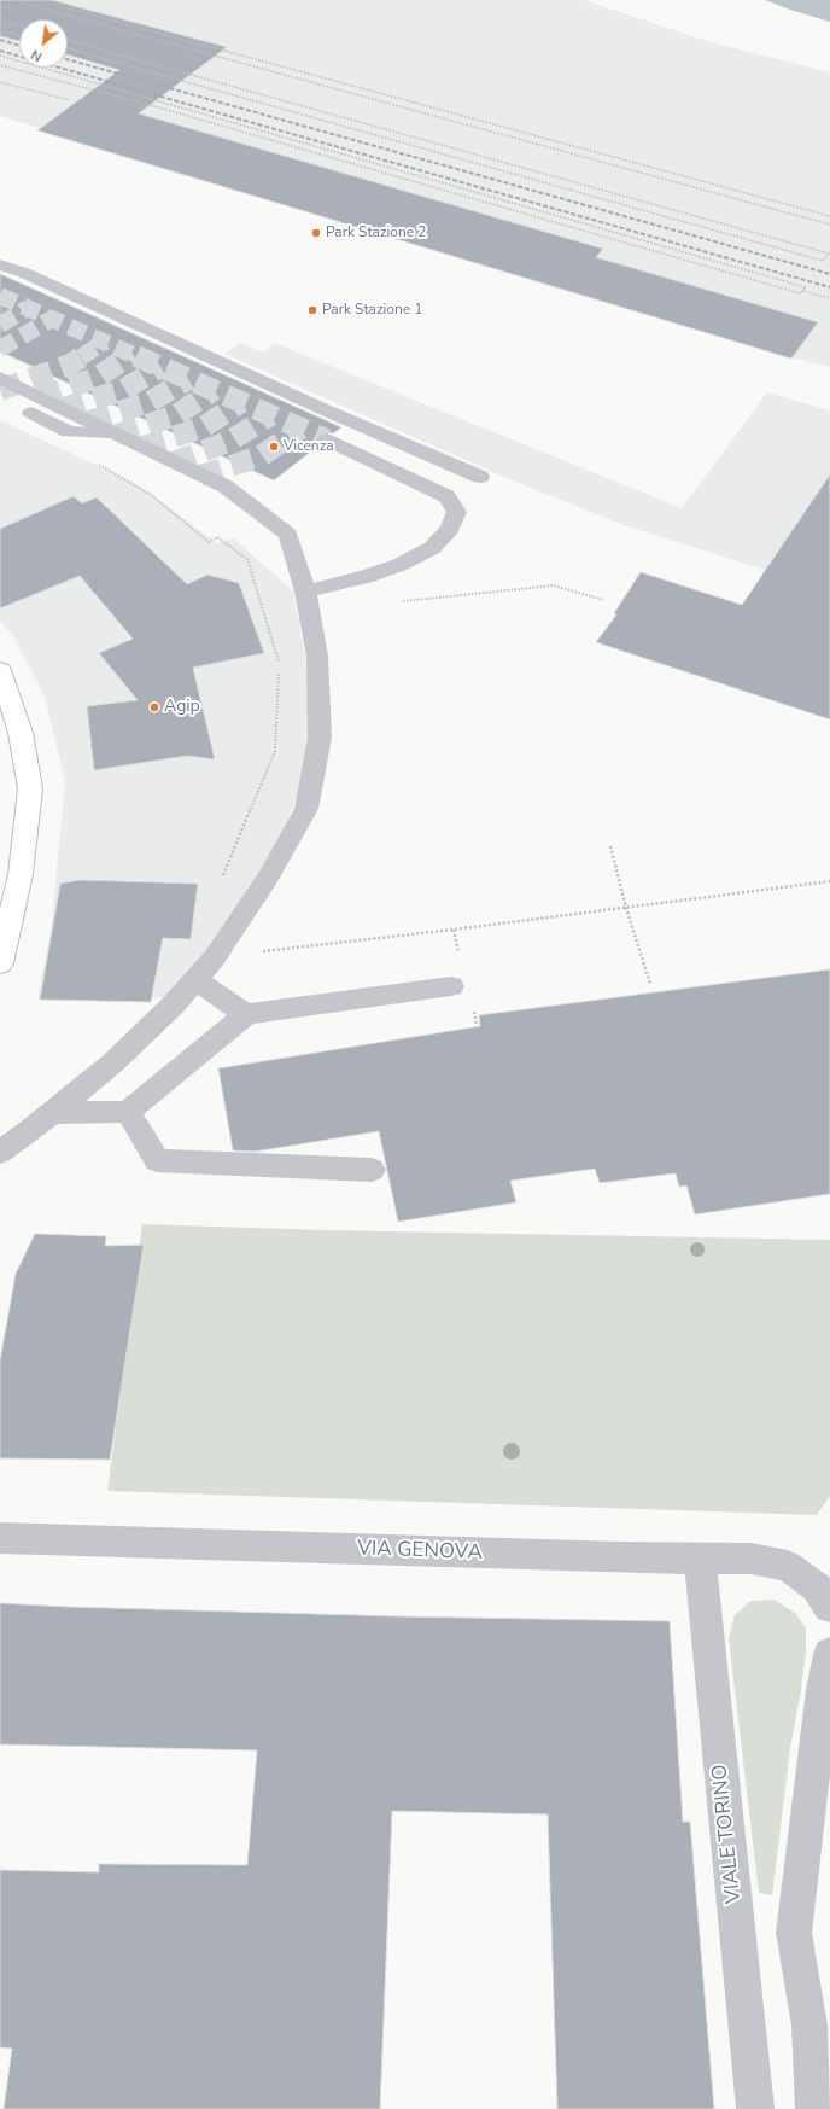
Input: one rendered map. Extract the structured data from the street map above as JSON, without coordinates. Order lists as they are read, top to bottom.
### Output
{
  "streets": {
    "street": ["VIA GENOVA", "VIALE TORINO"]
  },
  "crossings": [
    ["VIA GENOVA", "VIALE TORINO"]
  ],
  "places": [
    "Park Stazione 2",
    "Park Stazione 1",
    "Vicenza",
    "Agip"
  ],
  "north": "bottom left"
}
